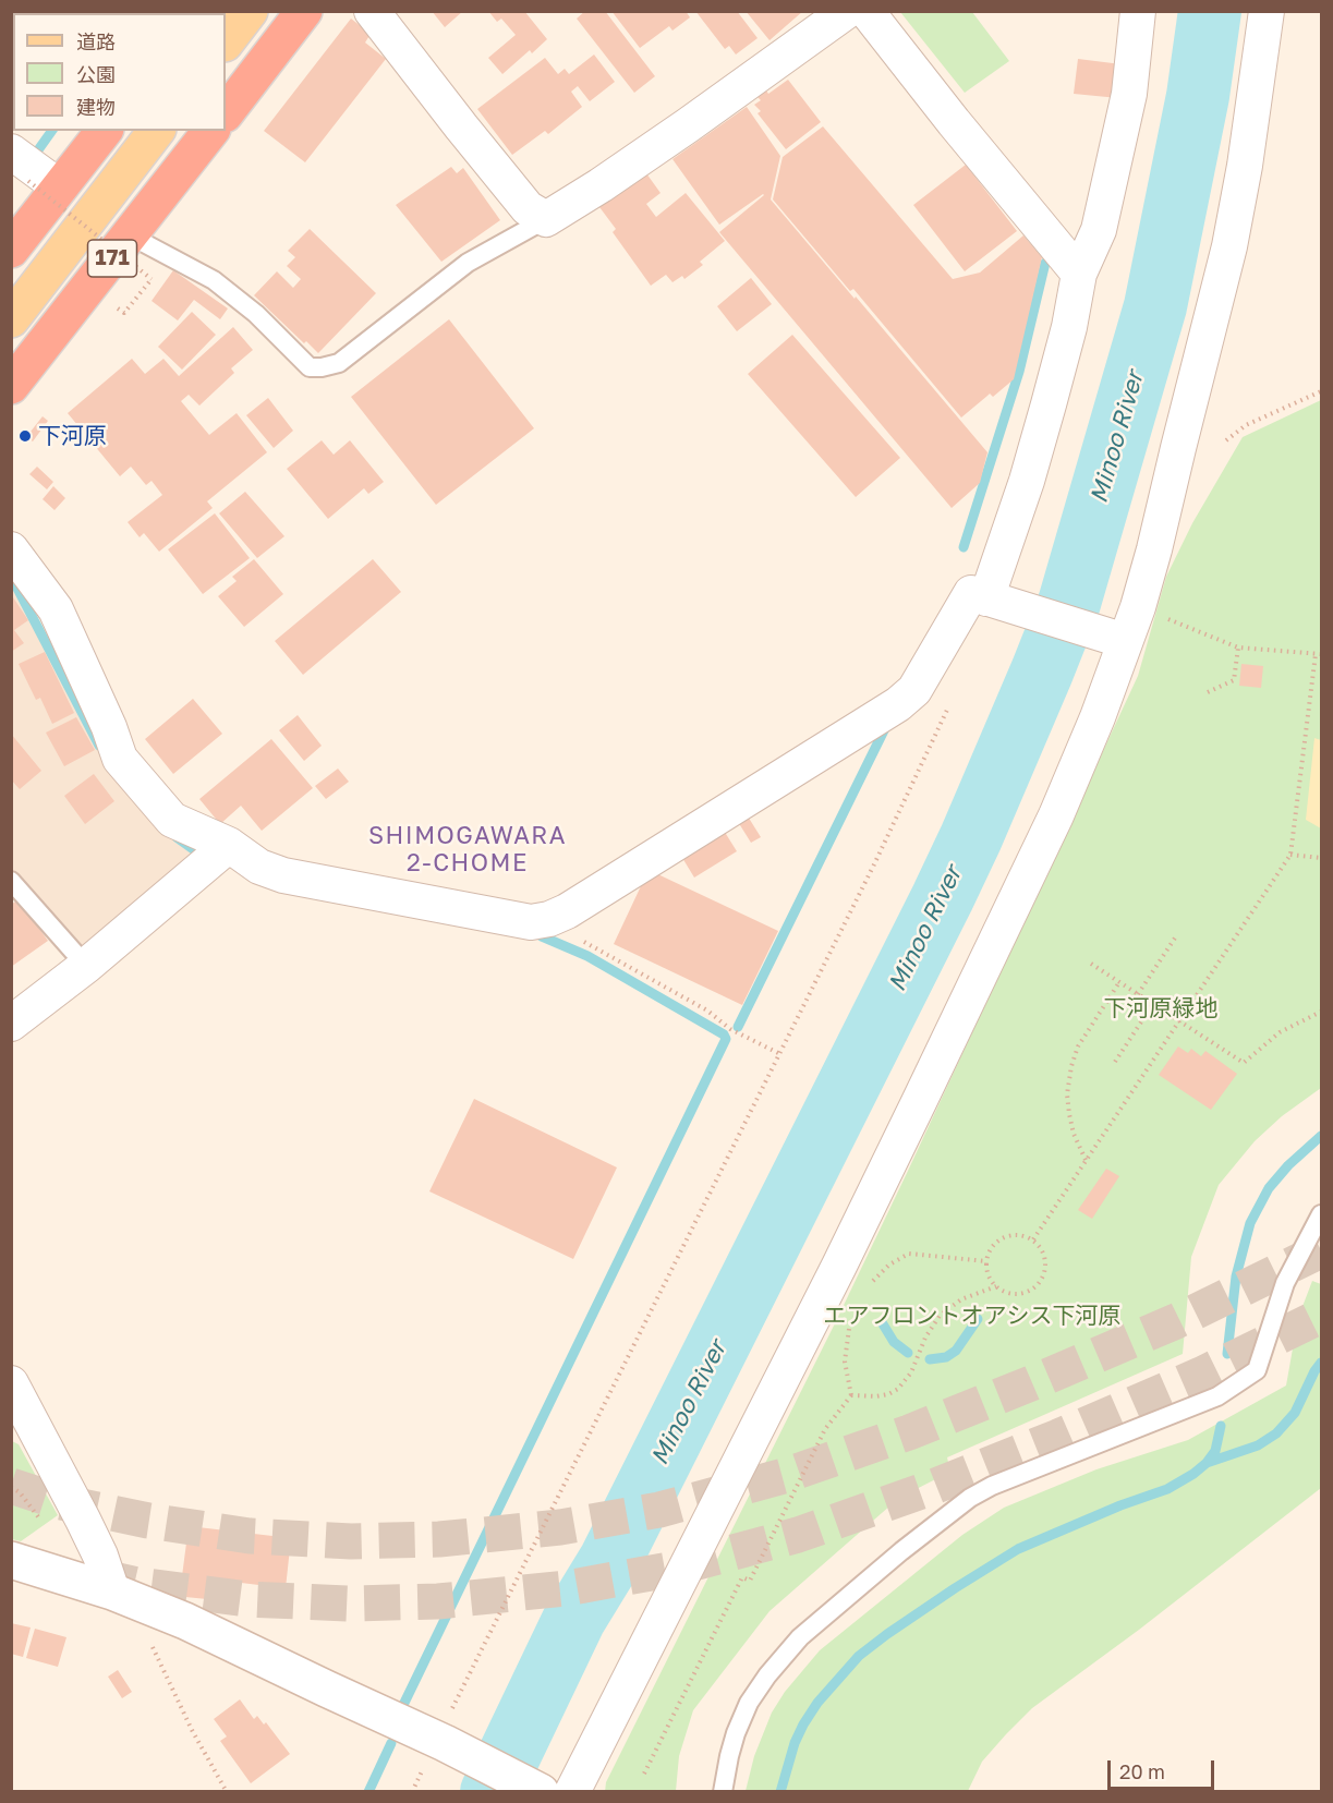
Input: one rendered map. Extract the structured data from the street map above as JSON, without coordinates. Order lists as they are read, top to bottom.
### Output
{
  "streets": {
    "highway": ["171"]
  },
  "districts": ["SHIMOGAWARA 2-CHOME"],
  "water": ["Minoo River"],
  "parks": ["下河原緑地", "エアフロントオアシス下河原"],
  "places": ["下河原"],
  "legend": ["道路", "公園", "建物"],
  "scale_bar": "20 m"
}
